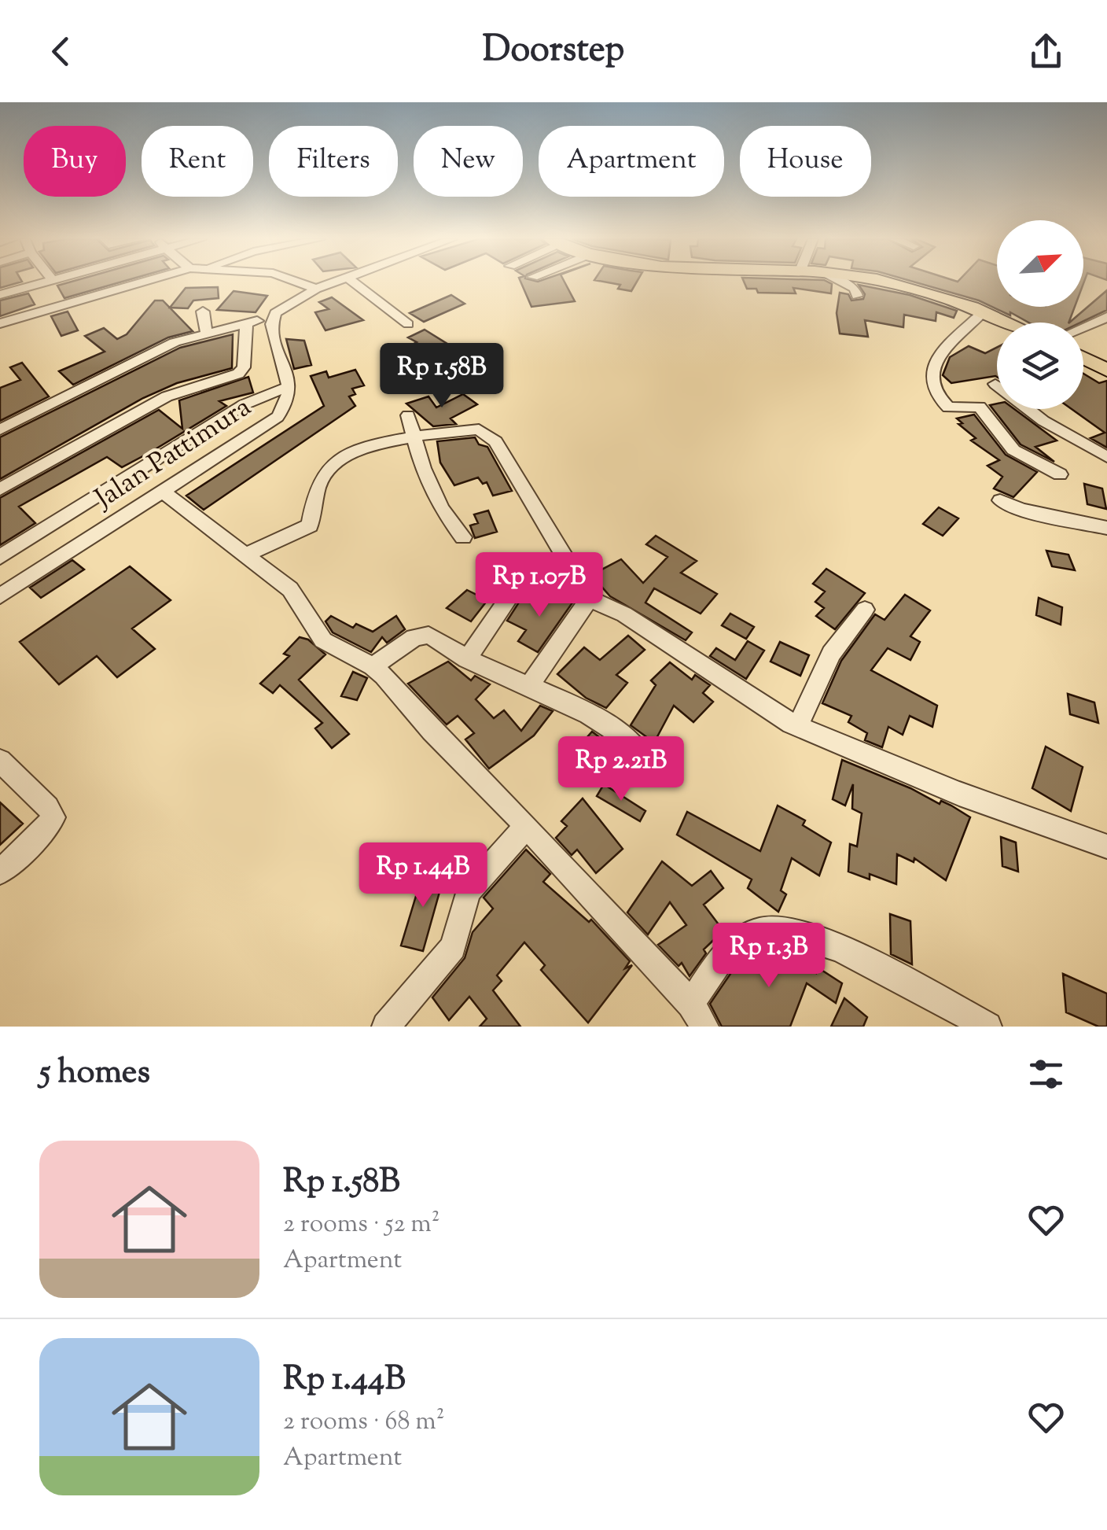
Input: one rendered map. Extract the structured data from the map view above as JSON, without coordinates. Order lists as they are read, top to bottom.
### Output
{
  "streets": {
    "street": ["Jalan Pattimura"]
  },
  "north": "top right",
  "page": {
    "header": "Doorstep",
    "chip": [
      "Buy",
      "Rent",
      "Filters",
      "New",
      "Apartment",
      "House"
    ],
    "price": [
      "Rp 1.58B",
      "Rp 1.07B",
      "Rp 2.21B",
      "Rp 1.44B",
      "Rp 1.3B"
    ],
    "heading": "5 homes",
    "list": [
      {
        "name": "Rp 1.58B",
        "note": "2 rooms · 52 m² · Apartment"
      },
      {
        "name": "Rp 1.44B",
        "note": "2 rooms · 68 m² · Apartment"
      }
    ]
  }
}
